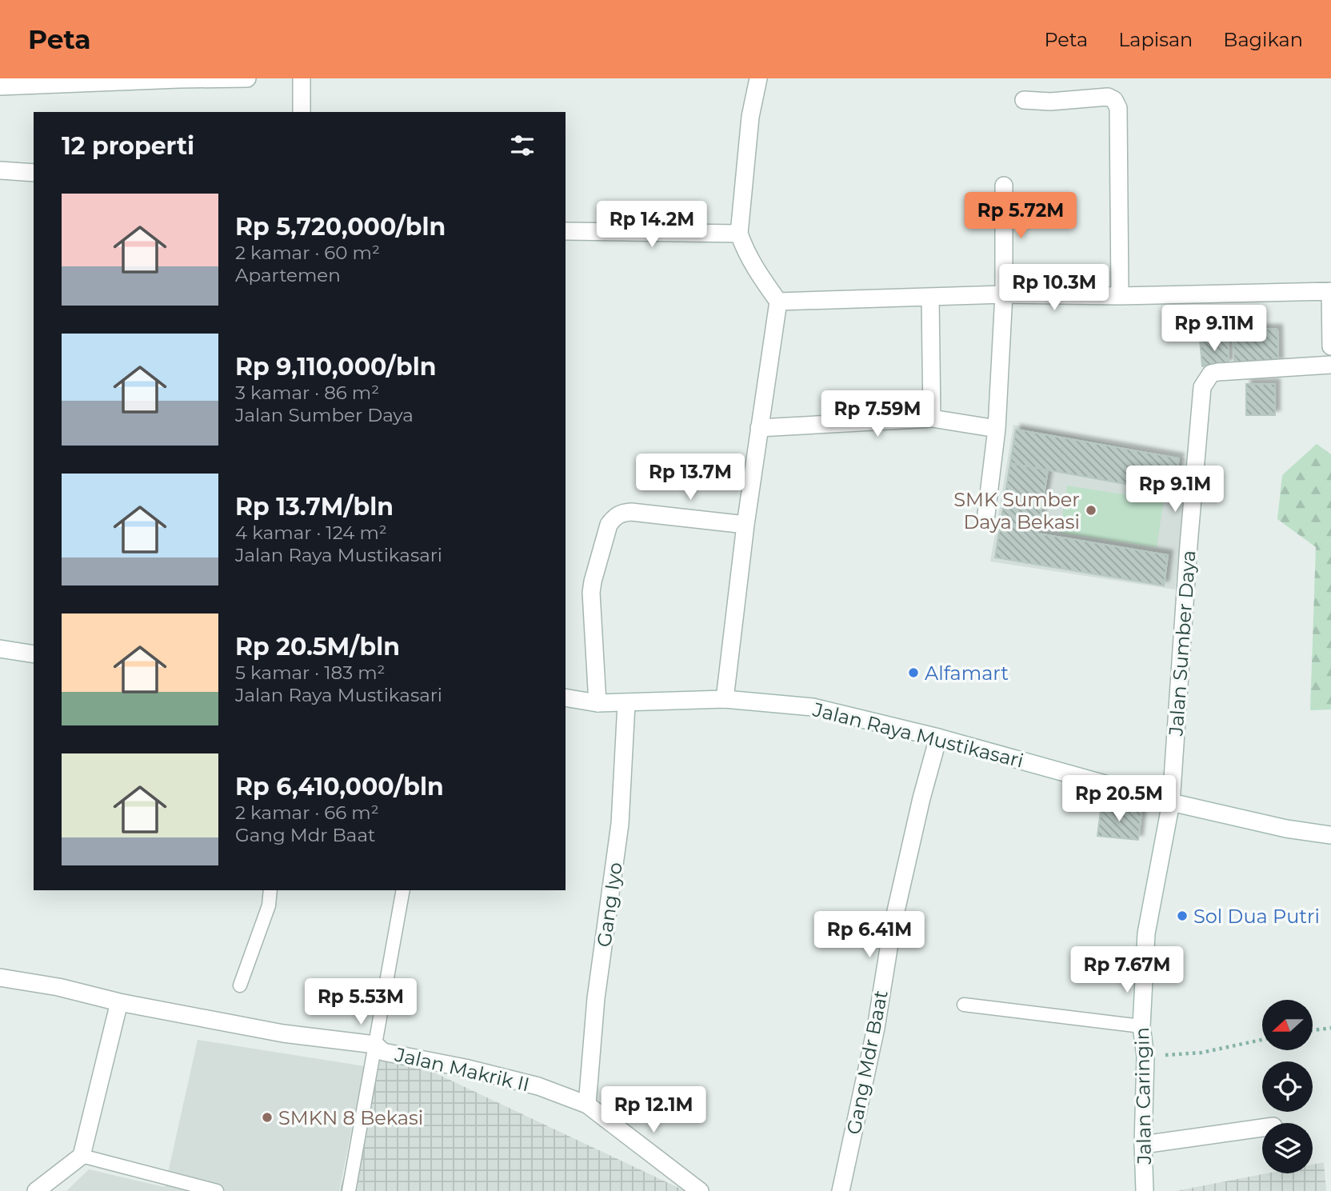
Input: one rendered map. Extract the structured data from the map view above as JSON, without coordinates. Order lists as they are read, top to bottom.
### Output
{
  "streets": {
    "street": [
      "Jalan Sumber Daya",
      "Jalan Raya Mustikasari",
      "Gang Iyo",
      "Gang Mdr Baat",
      "Jalan Makrik II",
      "Jalan Caringin"
    ]
  },
  "crossings": [
    ["Jalan Sumber Daya", "Jalan Raya Mustikasari"],
    ["Jalan Sumber Daya", "Jalan Caringin"],
    ["Jalan Raya Mustikasari", "Gang Iyo"],
    ["Jalan Raya Mustikasari", "Gang Mdr Baat"],
    ["Jalan Raya Mustikasari", "Jalan Caringin"],
    ["Gang Iyo", "Jalan Makrik II"]
  ],
  "places": [
    "SMK Sumber Daya Bekasi",
    "Alfamart",
    "Sol Dua Putri",
    "SMKN 8 Bekasi"
  ],
  "north": "left",
  "page": {
    "header": "Peta",
    "nav": ["Peta", "Lapisan", "Bagikan"],
    "heading": "12 properti",
    "list": [
      {
        "name": "Rp 5,720,000/bln",
        "note": "2 kamar · 60 m² · Apartemen"
      },
      {
        "name": "Rp 9,110,000/bln",
        "note": "3 kamar · 86 m² · Jalan Sumber Daya"
      },
      {
        "name": "Rp 13.7M/bln",
        "note": "4 kamar · 124 m² · Jalan Raya Mustikasari"
      },
      {
        "name": "Rp 20.5M/bln",
        "note": "5 kamar · 183 m² · Jalan Raya Mustikasari"
      },
      {
        "name": "Rp 6,410,000/bln",
        "note": "2 kamar · 66 m² · Gang Mdr Baat"
      }
    ],
    "price": [
      "Rp 5.72M",
      "Rp 14.2M",
      "Rp 10.3M",
      "Rp 9.11M",
      "Rp 7.59M",
      "Rp 13.7M",
      "Rp 9.1M",
      "Rp 20.5M",
      "Rp 6.41M",
      "Rp 7.67M",
      "Rp 5.53M",
      "Rp 12.1M"
    ]
  }
}
